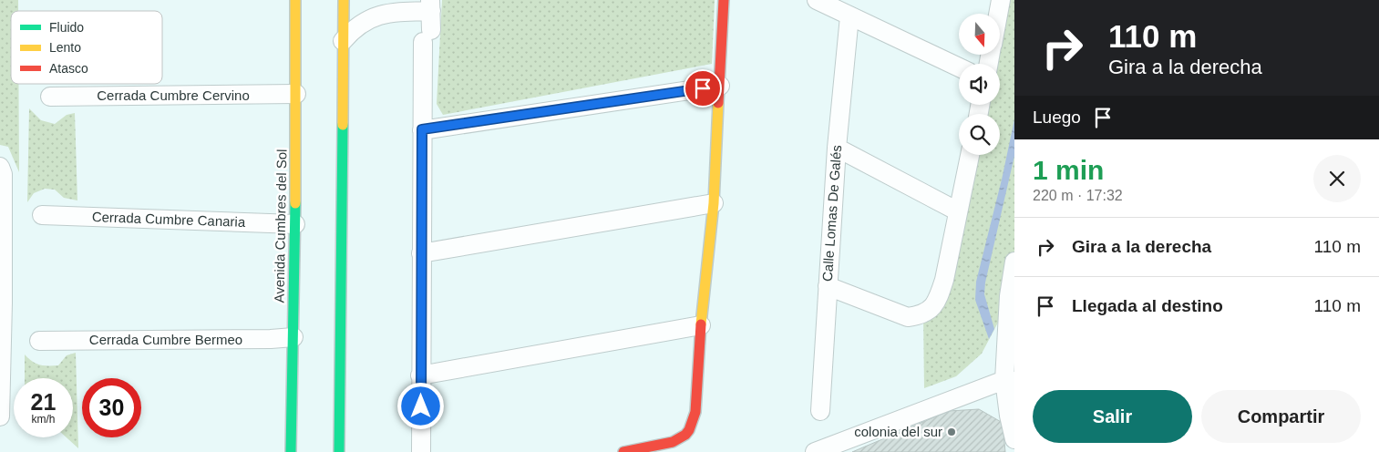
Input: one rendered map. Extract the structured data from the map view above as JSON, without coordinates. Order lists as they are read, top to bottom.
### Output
{
  "streets": {
    "main road": ["Avenida Cumbres del Sol"],
    "street": [
      "Cerrada Cumbre Cervino",
      "Calle Lomas De Galés",
      "Cerrada Cumbre Canaria",
      "Cerrada Cumbre Bermeo"
    ]
  },
  "crossings": [
    ["Cerrada Cumbre Cervino", "Avenida Cumbres del Sol"],
    ["Cerrada Cumbre Canaria", "Avenida Cumbres del Sol"],
    ["Avenida Cumbres del Sol", "Cerrada Cumbre Bermeo"]
  ],
  "places": ["colonia del sur"],
  "legend": ["Fluido", "Lento", "Atasco"],
  "north": "bottom",
  "page": {
    "turn": ["110 m", "Gira a la derecha"],
    "then": "Luego",
    "heading": ["1 min", "220 m · 17:32"],
    "list": [
      {
        "name": "Gira a la derecha",
        "value": "110 m"
      },
      {
        "name": "Llegada al destino",
        "value": "110 m"
      }
    ],
    "speed": "21 km/h",
    "limit": "30",
    "buttons": ["Salir", "Compartir"]
  }
}
